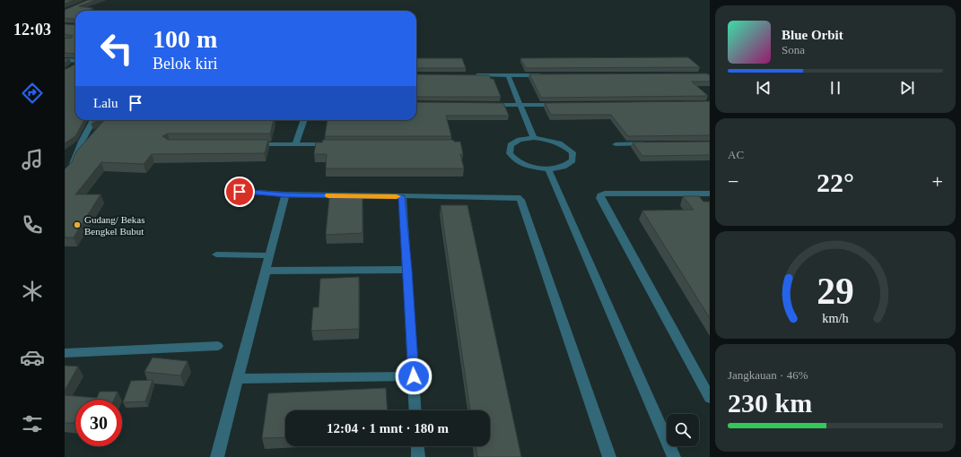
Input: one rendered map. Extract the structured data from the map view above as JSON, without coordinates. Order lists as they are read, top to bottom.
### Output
{
  "places": ["Gudang/ Bekas Bengkel Bubut"],
  "page": {
    "tabs": "12:03",
    "turn": ["100 m", "Belok kiri"],
    "song": ["Blue Orbit", "Sona"],
    "then": "Lalu",
    "tile": [
      "AC",
      ["Jangkauan · 46%", "230 km"]
    ],
    "heat": ["−", "22°", "+"],
    "limit": "30",
    "trip": "12:04 · 1 mnt · 180 m",
    "gauge": ["29", "km/h"]
  }
}
